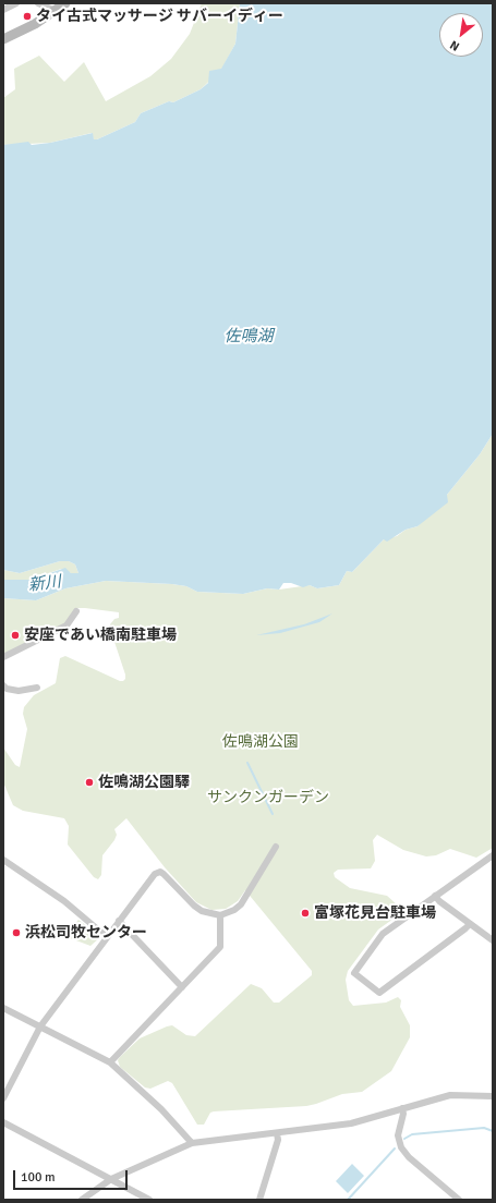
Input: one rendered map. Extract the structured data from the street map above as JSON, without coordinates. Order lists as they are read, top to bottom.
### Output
{
  "water": ["佐鳴湖", "新川"],
  "parks": ["佐鳴湖公園", "サンクンガーデン"],
  "places": [
    "タイ古式マッサージ サバーイディー",
    "安座であい橋南駐車場",
    "佐鳴湖公園驛",
    "富塚花見台駐車場",
    "浜松司牧センター"
  ],
  "scale_bar": "100 m",
  "north": "bottom left"
}
